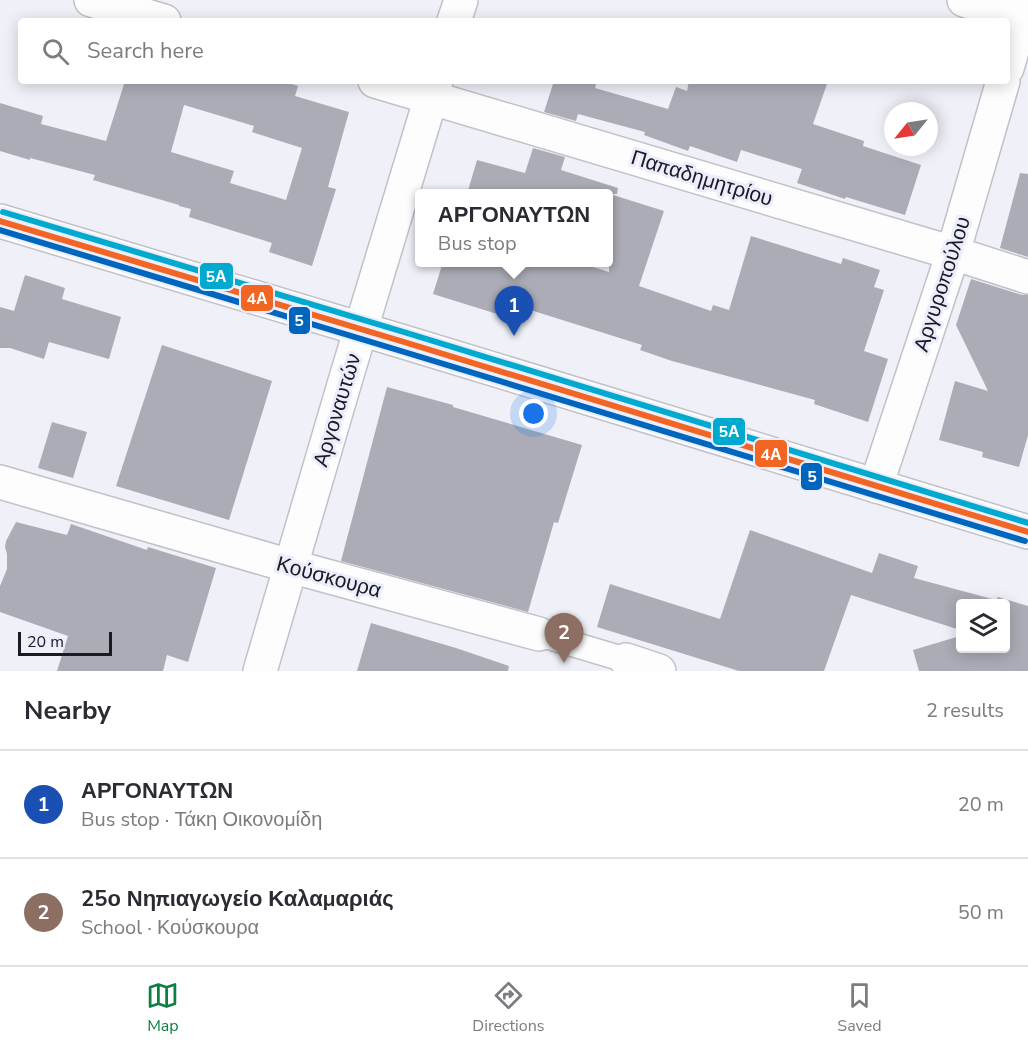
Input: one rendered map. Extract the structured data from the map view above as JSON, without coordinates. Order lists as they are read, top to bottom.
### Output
{
  "streets": {
    "street": [
      "Παπαδημητρίου",
      "Αργυροπούλου",
      "Αργοναυτών",
      "Κούσκουρα"
    ]
  },
  "crossings": [
    ["Παπαδημητρίου", "Αργυροπούλου"],
    ["Παπαδημητρίου", "Αργοναυτών"],
    ["Αργοναυτών", "Κούσκουρα"]
  ],
  "lines": ["transit line 5Α", "transit line 4Α", "transit line 5"],
  "scale_bar": "20 m",
  "north": "bottom left",
  "page": {
    "search": "Search here",
    "popup": ["ΑΡΓΟΝΑΥΤΩΝ", "Bus stop"],
    "pins": ["1", "2"],
    "scale": "20 m",
    "heading": ["Nearby", "2 results"],
    "list": [
      {
        "mark": "1",
        "name": "ΑΡΓΟΝΑΥΤΩΝ",
        "note": "Bus stop · Τάκη Οικονομίδη",
        "value": "20 m"
      },
      {
        "mark": "2",
        "name": "25ο Νηπιαγωγείο Καλαμαριάς",
        "note": "School · Κούσκουρα",
        "value": "50 m"
      }
    ],
    "nav": ["Map", "Directions", "Saved"]
  }
}
